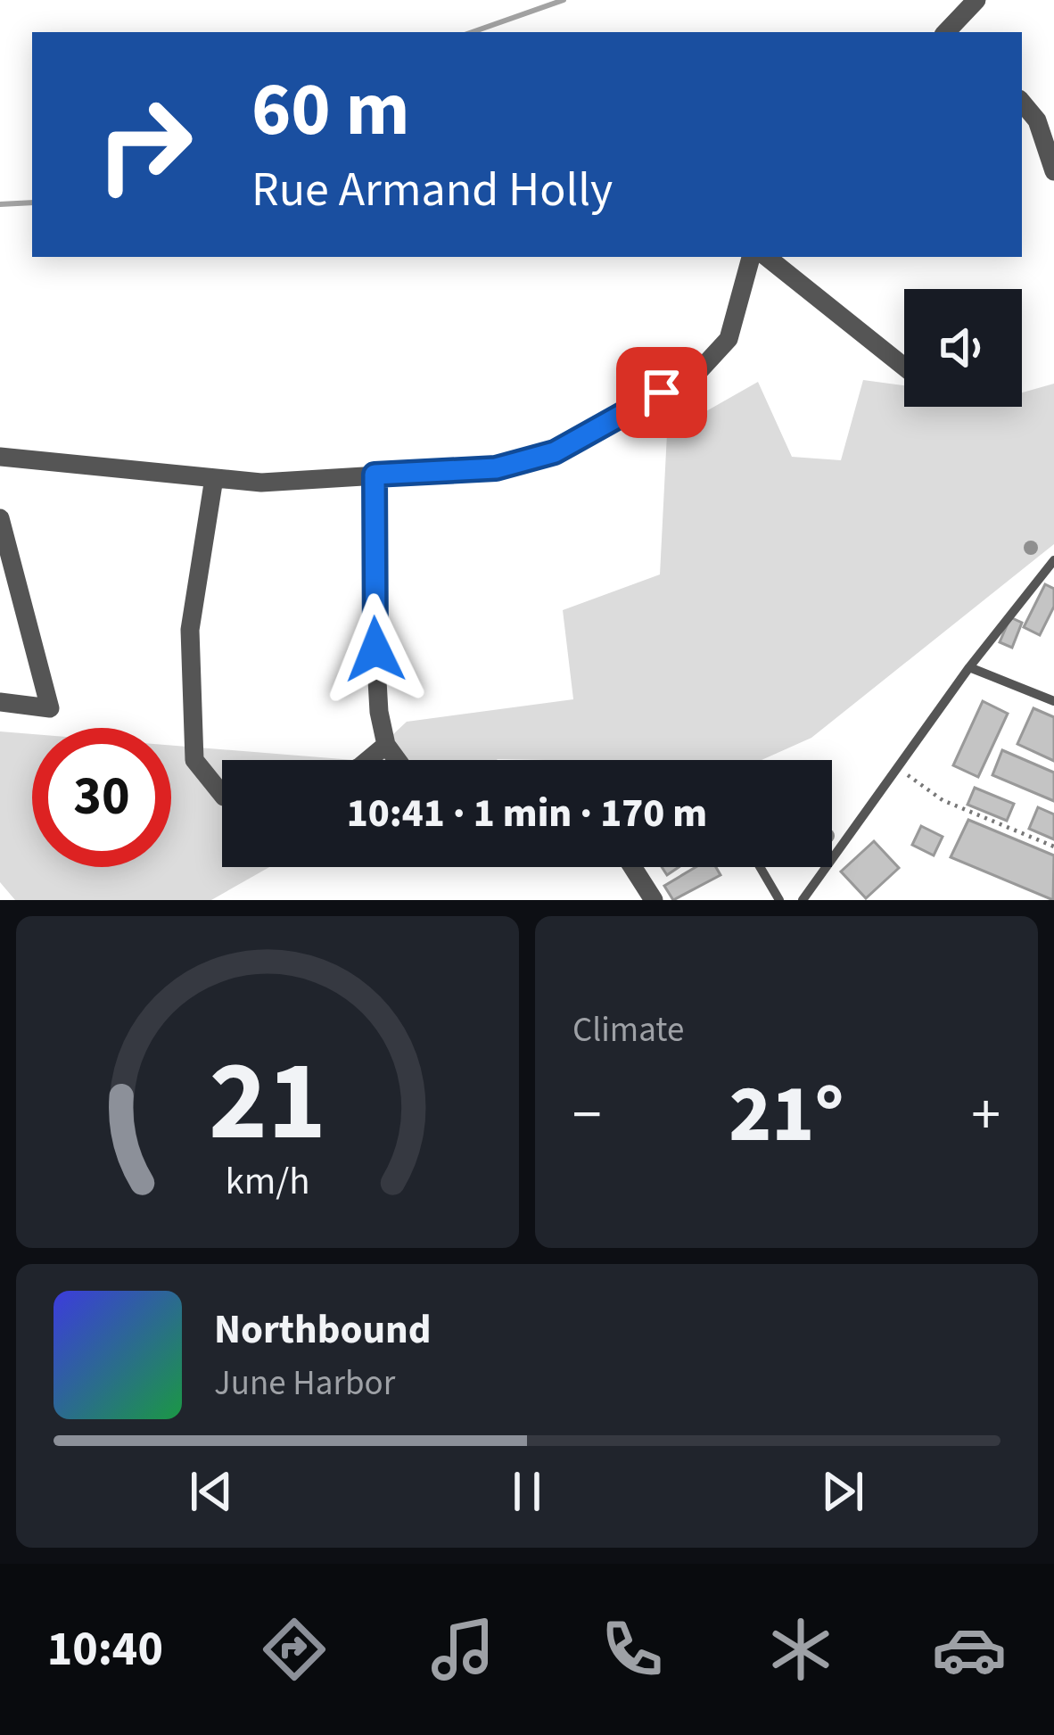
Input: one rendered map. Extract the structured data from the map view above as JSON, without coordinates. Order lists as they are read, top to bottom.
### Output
{
  "page": {
    "turn": ["60 m", "Rue Armand Holly"],
    "limit": "30",
    "trip": "10:41 · 1 min · 170 m",
    "tile": "Climate",
    "heat": ["−", "21°", "+"],
    "song": ["Northbound", "June Harbor"],
    "tabs": "10:40",
    "gauge": ["21", "km/h"]
  }
}
